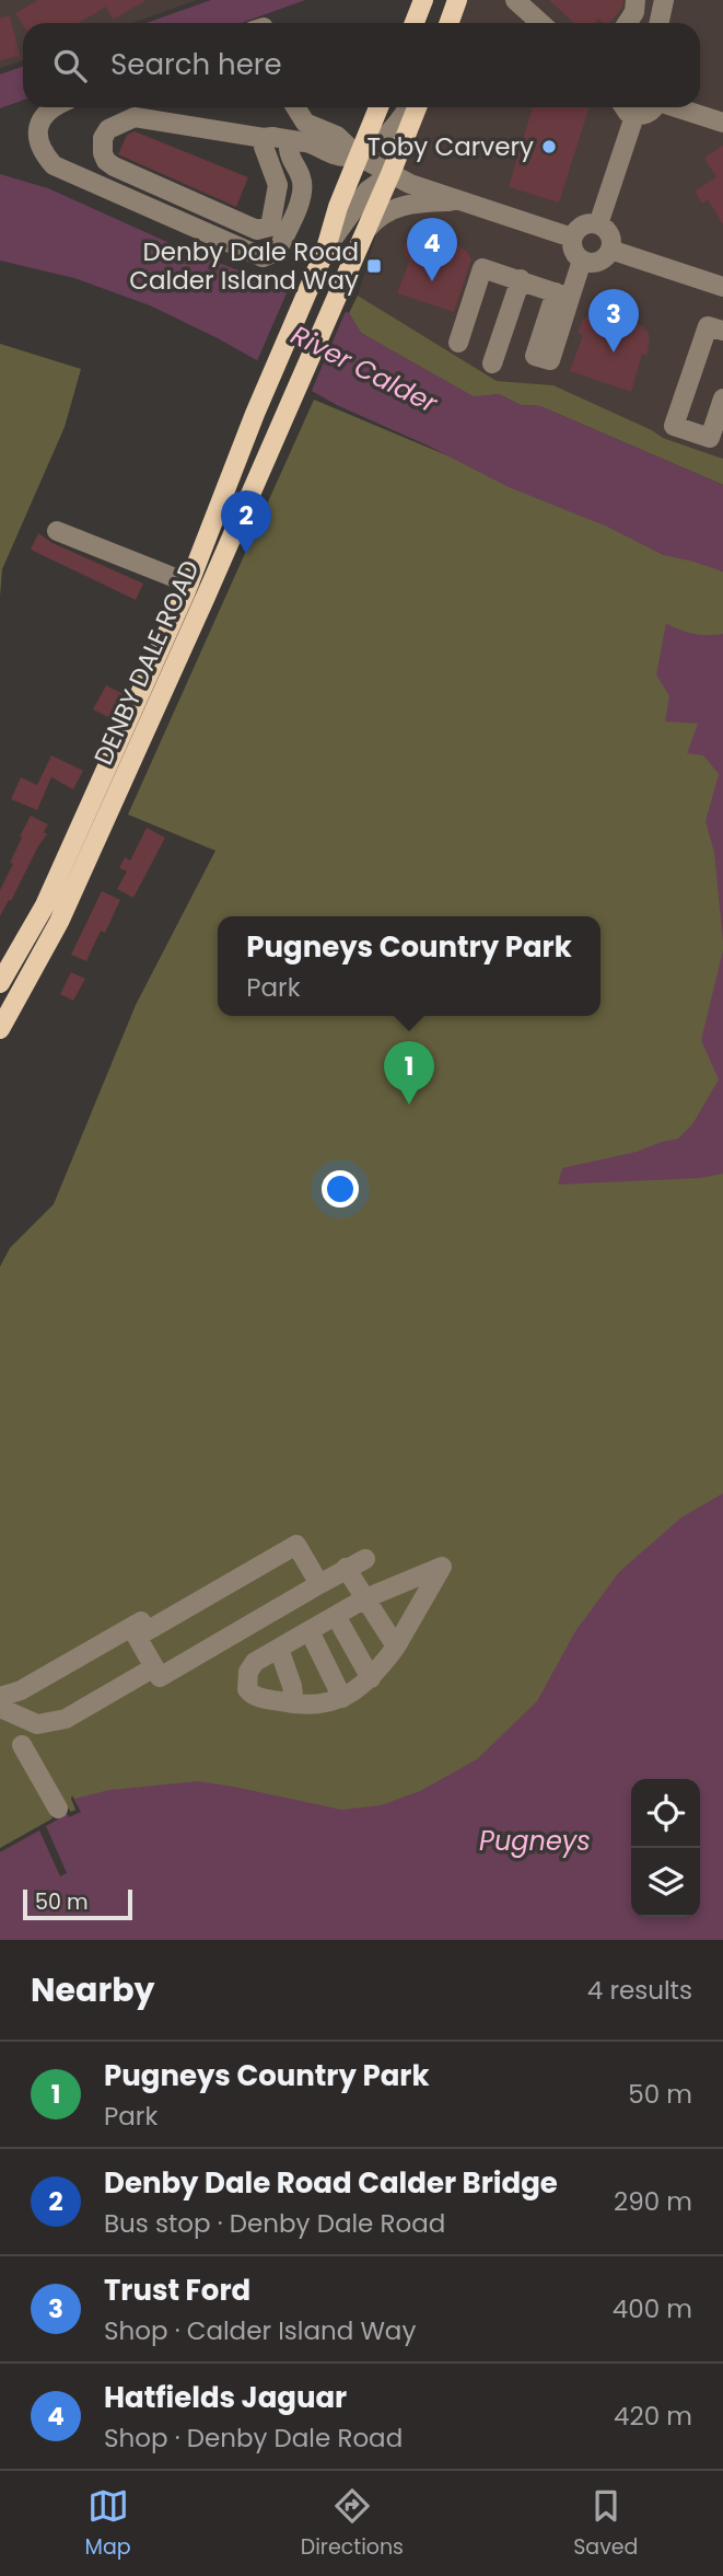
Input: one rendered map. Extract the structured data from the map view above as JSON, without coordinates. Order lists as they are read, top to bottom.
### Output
{
  "streets": {
    "main road": ["DENBY DALE ROAD"]
  },
  "water": ["River Calder", "Pugneys"],
  "places": {
    "other": ["Toby Carvery"],
    "transit": ["Denby Dale Road Calder Island Way"]
  },
  "scale_bar": "50 m",
  "page": {
    "search": "Search here",
    "pins": [
      "4",
      "3",
      "2",
      "1"
    ],
    "popup": ["Pugneys Country Park", "Park"],
    "scale": "50 m",
    "heading": ["Nearby", "4 results"],
    "list": [
      {
        "mark": "1",
        "name": "Pugneys Country Park",
        "note": "Park",
        "value": "50 m"
      },
      {
        "mark": "2",
        "name": "Denby Dale Road Calder Bridge",
        "note": "Bus stop · Denby Dale Road",
        "value": "290 m"
      },
      {
        "mark": "3",
        "name": "Trust Ford",
        "note": "Shop · Calder Island Way",
        "value": "400 m"
      },
      {
        "mark": "4",
        "name": "Hatfields Jaguar",
        "note": "Shop · Denby Dale Road",
        "value": "420 m"
      }
    ],
    "nav": ["Map", "Directions", "Saved"]
  }
}
